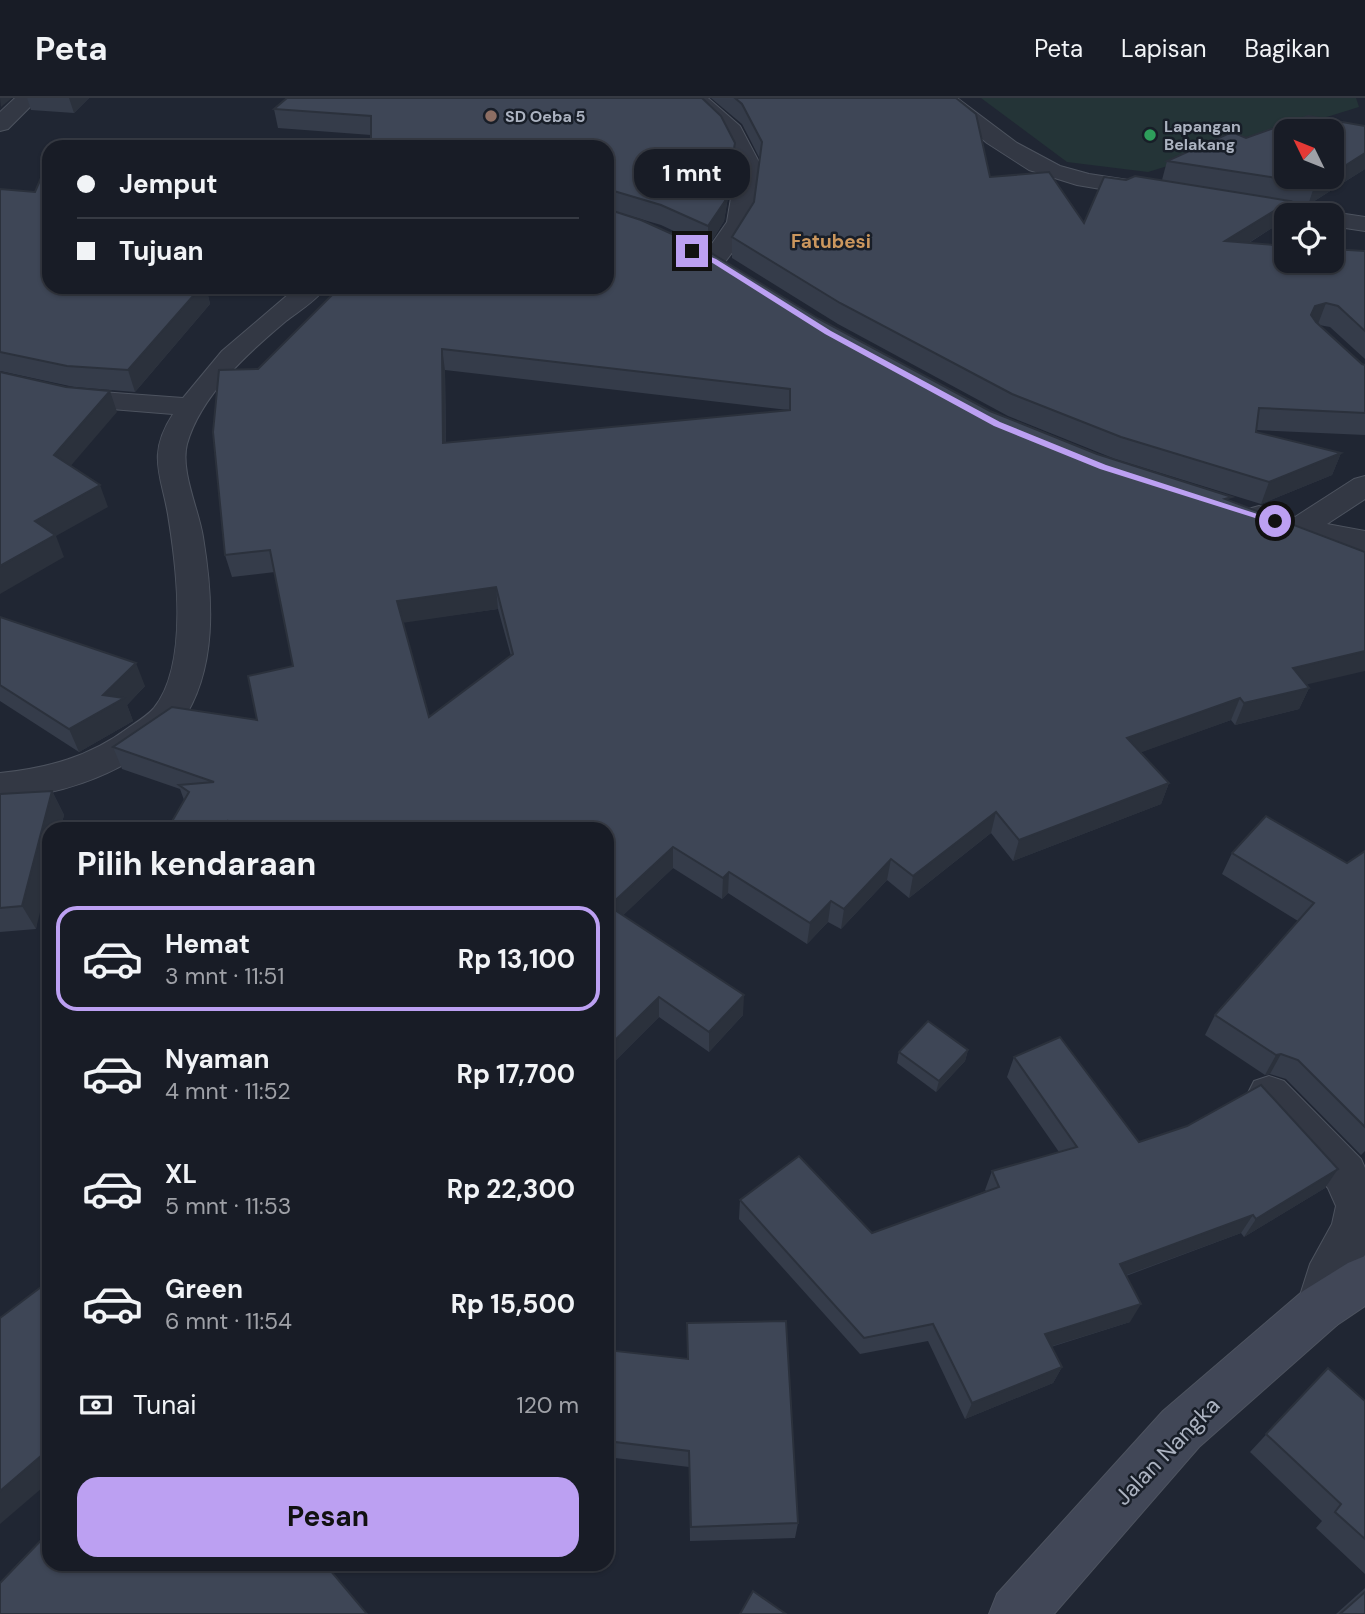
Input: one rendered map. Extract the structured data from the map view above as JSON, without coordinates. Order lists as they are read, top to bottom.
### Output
{
  "streets": {
    "street": ["Jalan Nangka"]
  },
  "districts": ["Fatubesi"],
  "places": ["SD Oeba 5", "Lapangan Belakang"],
  "north": "top left",
  "page": {
    "header": "Peta",
    "nav": ["Peta", "Lapisan", "Bagikan"],
    "banner": ["Jemput", "Tujuan"],
    "bubble": "1 mnt",
    "heading": "Pilih kendaraan",
    "list": [
      {
        "name": "Hemat",
        "note": "3 mnt · 11:51",
        "value": "Rp 13,100"
      },
      {
        "name": "Nyaman",
        "note": "4 mnt · 11:52",
        "value": "Rp 17,700"
      },
      {
        "name": "XL",
        "note": "5 mnt · 11:53",
        "value": "Rp 22,300"
      },
      {
        "name": "Green",
        "note": "6 mnt · 11:54",
        "value": "Rp 15,500"
      }
    ],
    "pay": ["Tunai", "120 m"],
    "buttons": "Pesan"
  }
}
